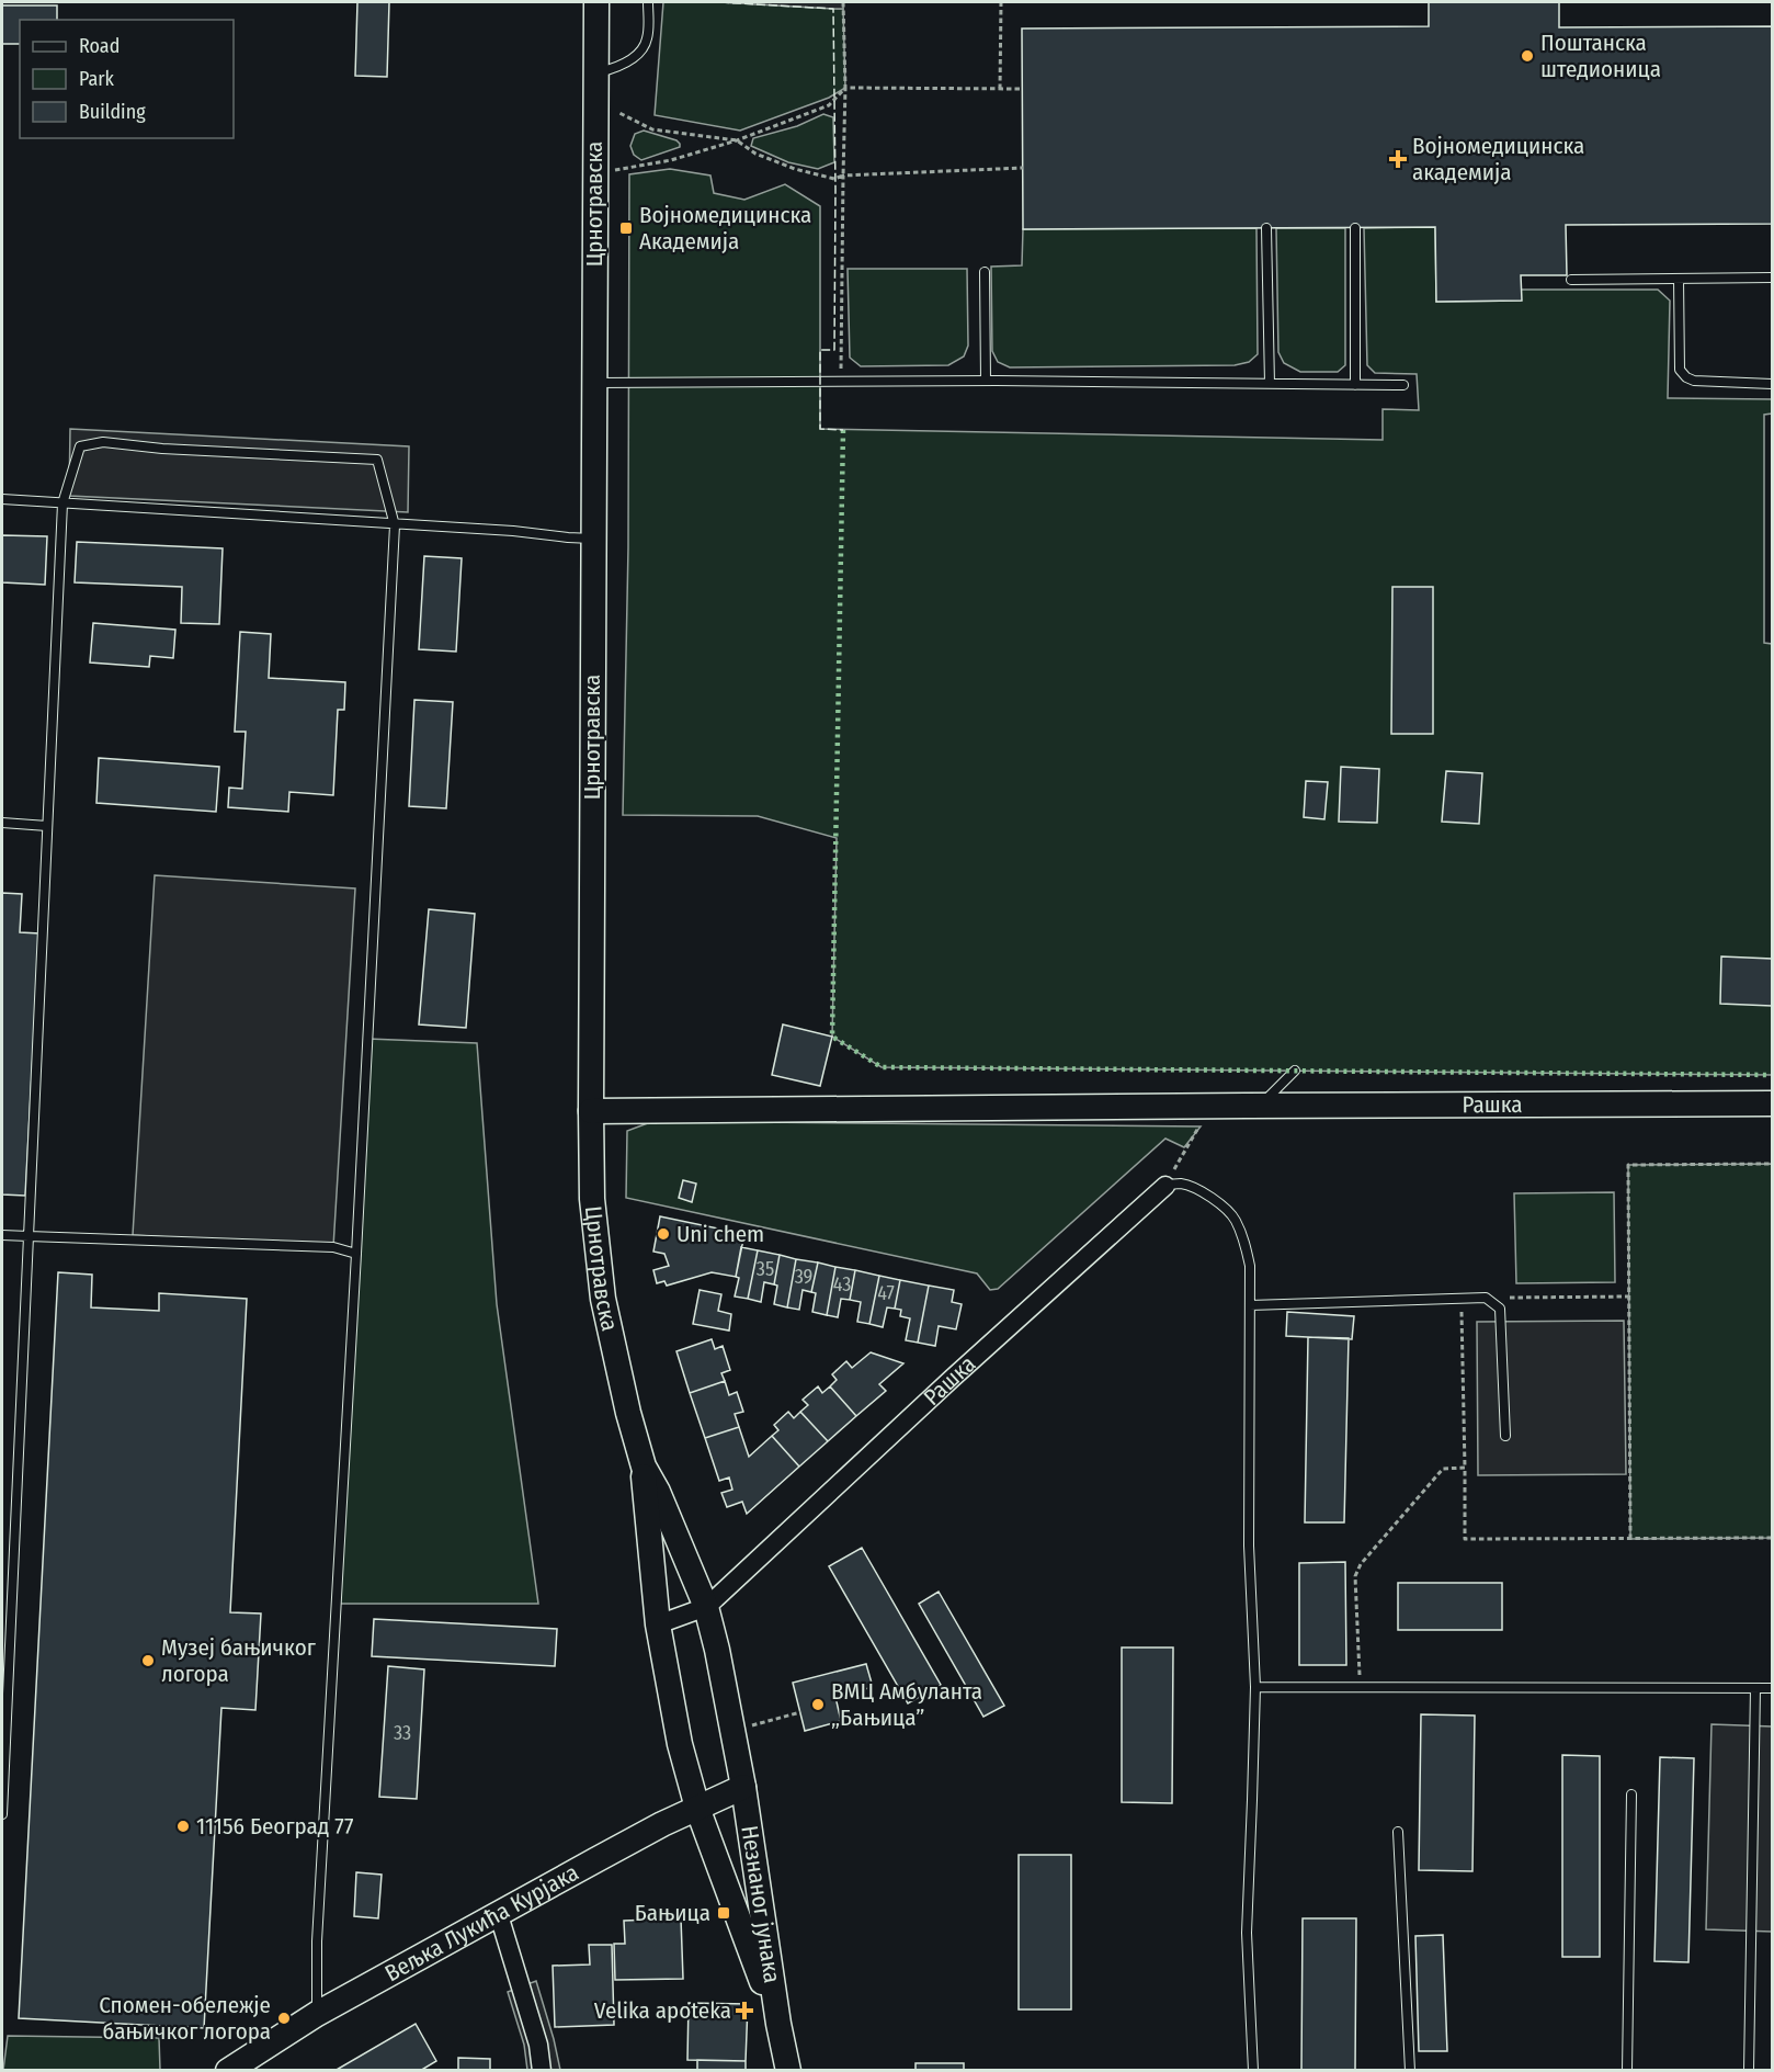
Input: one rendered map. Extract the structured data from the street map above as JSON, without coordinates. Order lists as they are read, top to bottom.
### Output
{
  "streets": {
    "main road": [
      "Црнотравска",
      "Рашка",
      "Незнаног јунака",
      "Вељка Лукића Курјака"
    ]
  },
  "crossings": [
    ["Црнотравска", "Рашка"],
    ["Црнотравска", "Незнаног јунака"],
    ["Црнотравска", "Вељка Лукића Курјака"],
    ["Незнаног јунака", "Вељка Лукића Курјака"]
  ],
  "places": {
    "other": [
      "Поштанска штедионица",
      "Uni chem",
      "Музеј бањичког логора",
      "ВМЦ Амбуланта „Бањица”",
      "11156 Београд 77",
      "Спомен-обележје бањичког логора"
    ],
    "health": ["Војномедицинска академија", "Velika apoteka"],
    "transit": ["Војномедицинска Академија", "Бањица"]
  },
  "house_numbers": [
    "35",
    "39",
    "43",
    "47",
    "33"
  ],
  "legend": ["Road", "Park", "Building"]
}
